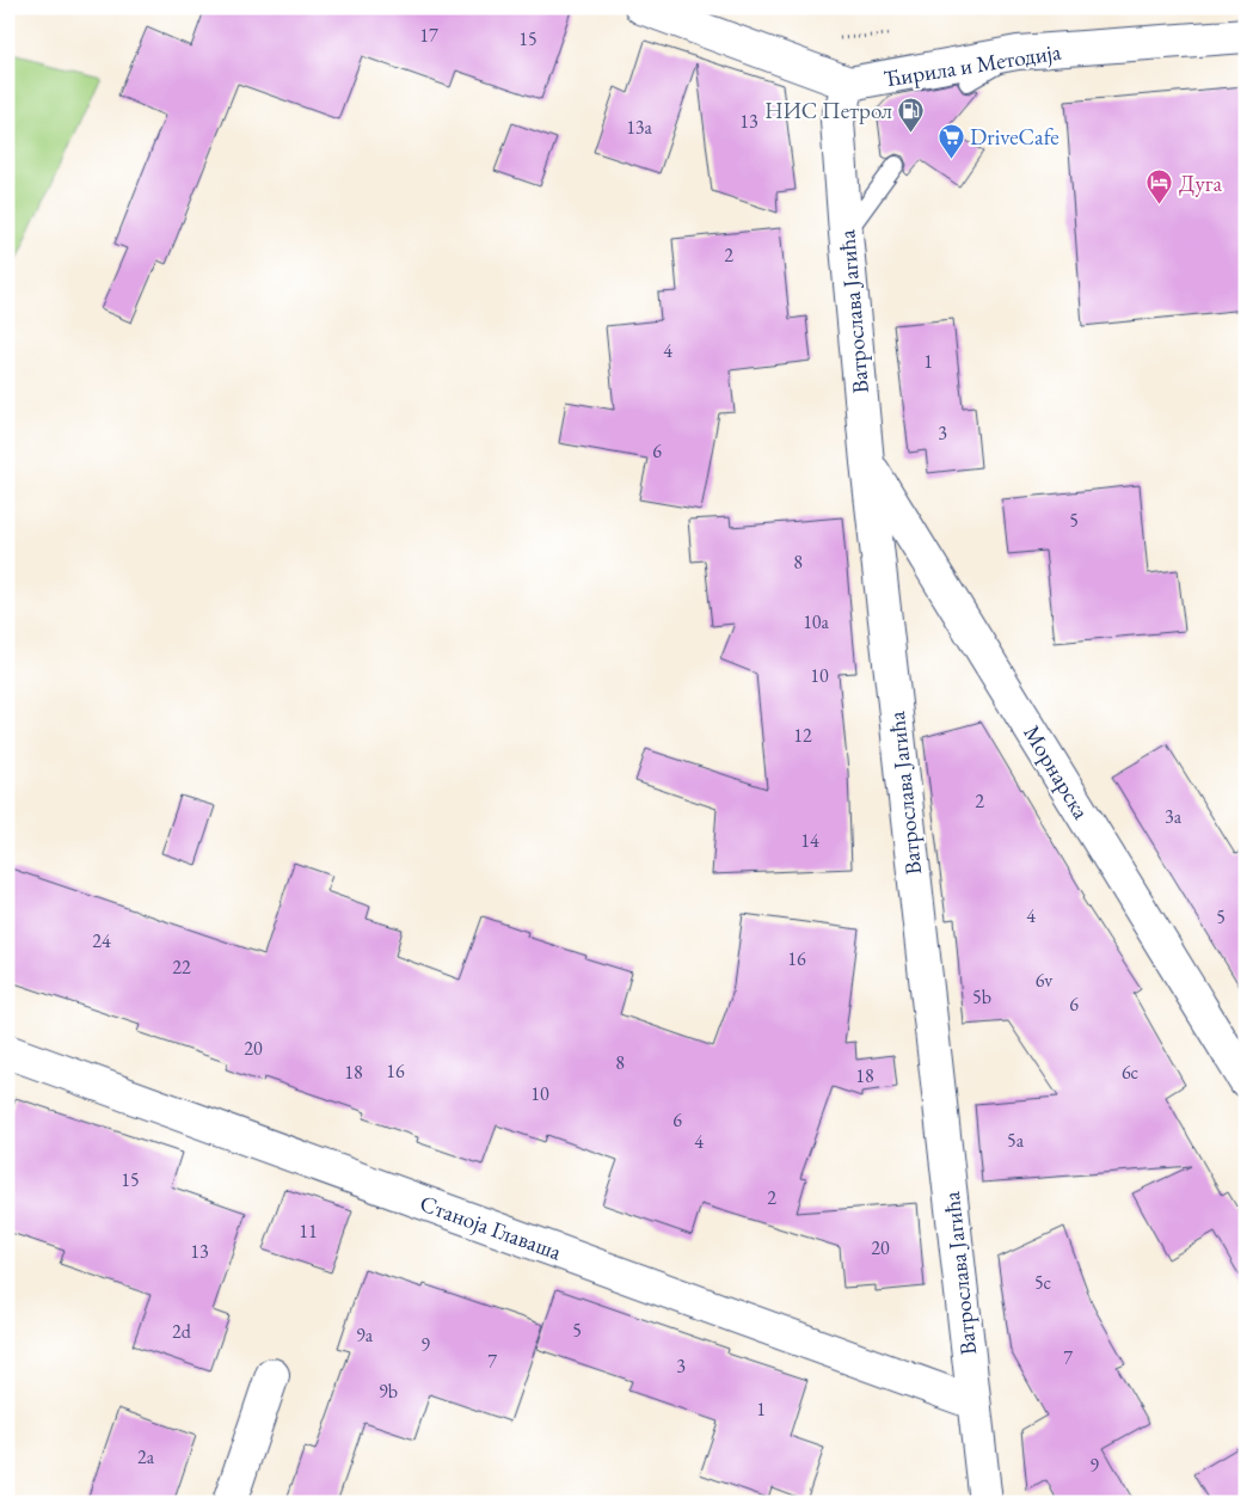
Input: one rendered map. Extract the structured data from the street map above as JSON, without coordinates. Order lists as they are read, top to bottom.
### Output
{
  "streets": {
    "street": [
      "Ћирила и Методија",
      "Ватрослава Јагића",
      "Морнарска",
      "Станоја Главаша"
    ]
  },
  "crossings": [
    ["Ћирила и Методија", "Ватрослава Јагића"],
    ["Ватрослава Јагића", "Морнарска"],
    ["Ватрослава Јагића", "Станоја Главаша"]
  ],
  "places": {
    "fuel station": ["НИС Петрол"],
    "supermarket": ["DriveCafe"],
    "hotel": ["Дуга"]
  },
  "house_numbers": [
    "17",
    "15",
    "13",
    "13a",
    "2",
    "4",
    "1",
    "3",
    "6",
    "5",
    "8",
    "10a",
    "10",
    "12",
    "2",
    "3a",
    "14",
    "4",
    "5",
    "24",
    "16",
    "22",
    "6v",
    "5b",
    "6",
    "20",
    "8",
    "16",
    "18",
    "6c",
    "18",
    "10",
    "6",
    "5a",
    "4",
    "15",
    "2",
    "11",
    "20",
    "13",
    "5c",
    "5",
    "2d",
    "9a",
    "9",
    "7",
    "7",
    "3",
    "9b",
    "1",
    "2a",
    "9"
  ]
}
